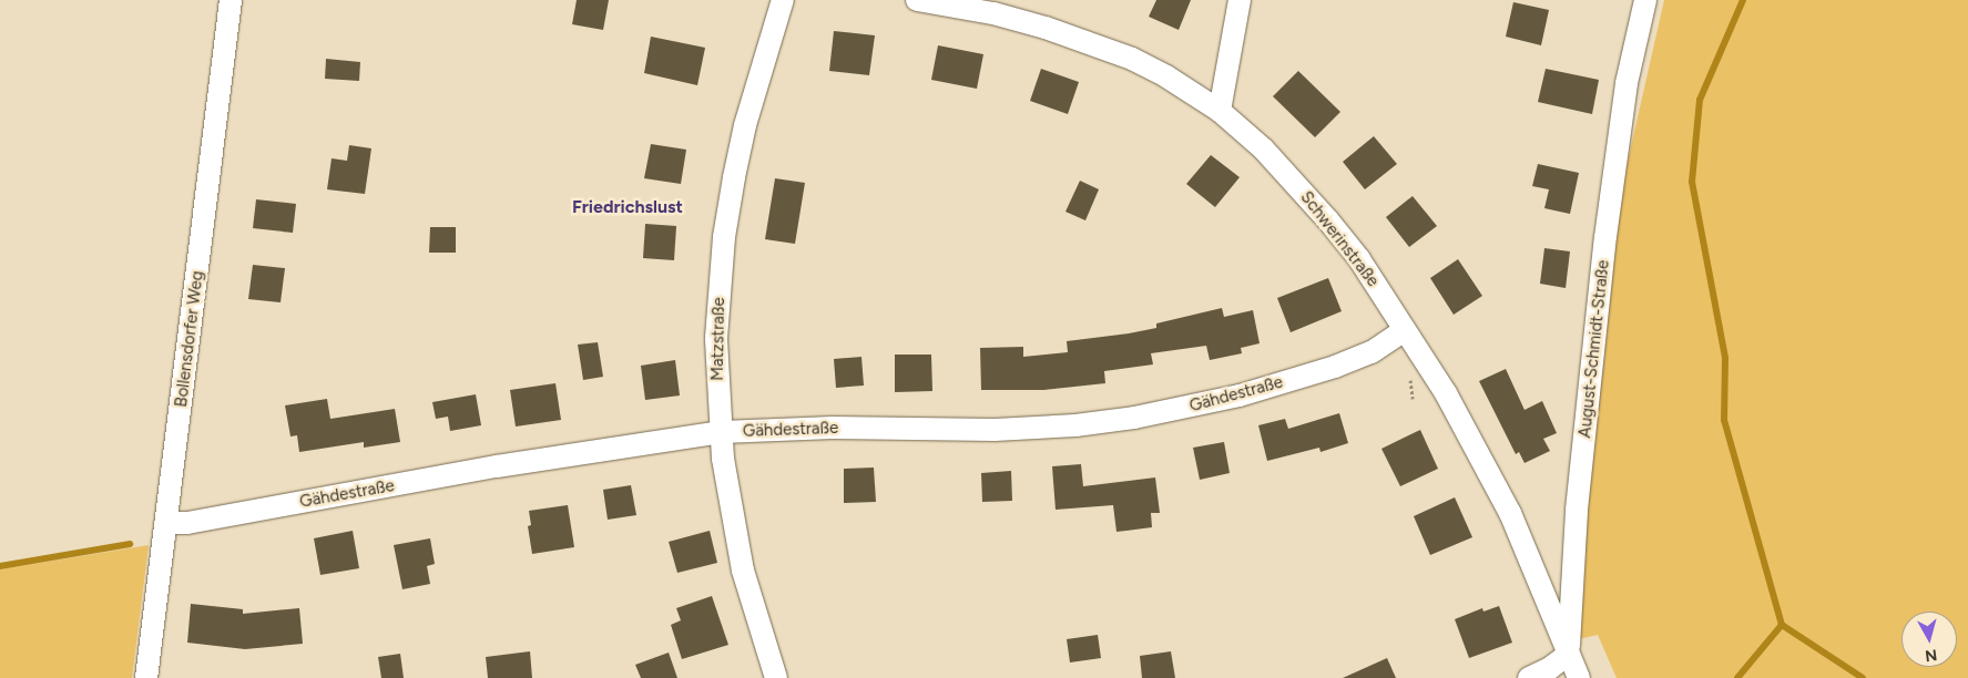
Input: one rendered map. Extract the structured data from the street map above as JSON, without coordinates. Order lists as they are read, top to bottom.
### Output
{
  "streets": {
    "street": [
      "Schwerinstraße",
      "Bollensdorfer Weg",
      "Matzstraße",
      "August-Schmidt-Straße",
      "Gähdestraße"
    ]
  },
  "crossings": [
    ["Schwerinstraße", "August-Schmidt-Straße"],
    ["Schwerinstraße", "Gähdestraße"],
    ["Bollensdorfer Weg", "Gähdestraße"],
    ["Matzstraße", "Gähdestraße"]
  ],
  "districts": ["Friedrichslust"],
  "north": "bottom"
}
